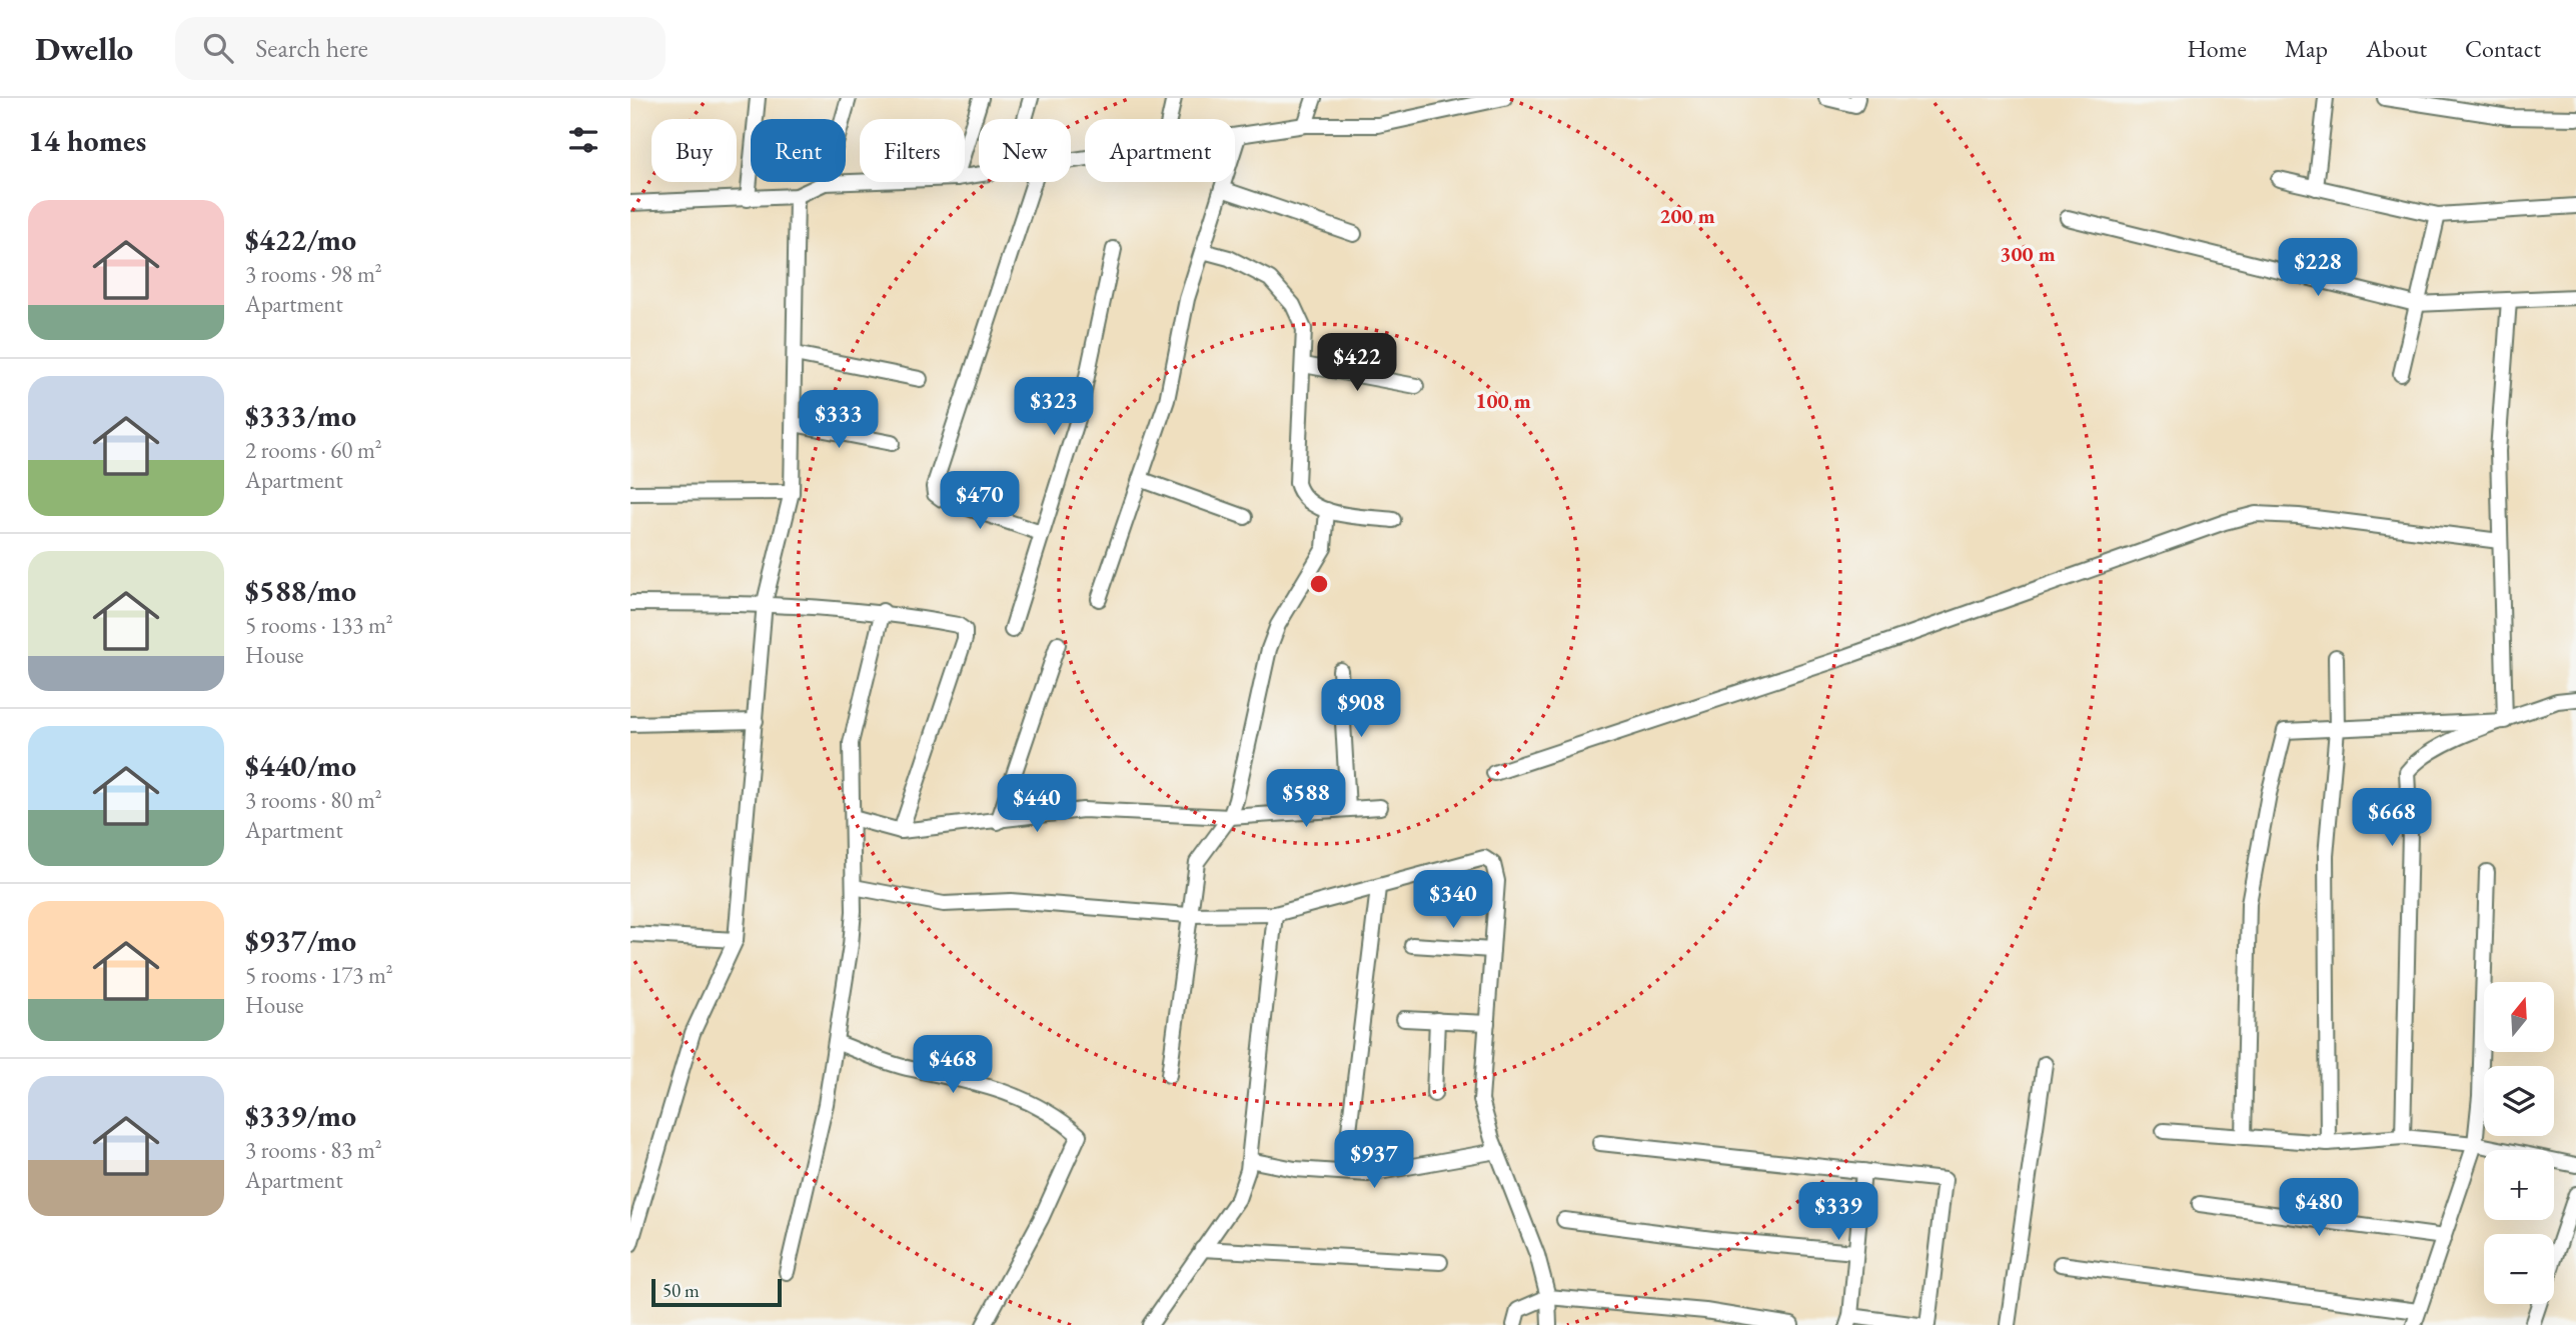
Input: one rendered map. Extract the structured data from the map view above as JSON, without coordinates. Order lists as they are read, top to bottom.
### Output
{
  "scale_bar": "50 m",
  "north": "top",
  "page": {
    "header": "Dwello",
    "search": "Search here",
    "nav": [
      "Home",
      "Map",
      "About",
      "Contact"
    ],
    "heading": "14 homes",
    "chip": [
      "Buy",
      "Rent",
      "Filters",
      "New",
      "Apartment"
    ],
    "list": [
      {
        "name": "$422/mo",
        "note": "3 rooms · 98 m² · Apartment"
      },
      {
        "name": "$333/mo",
        "note": "2 rooms · 60 m² · Apartment"
      },
      {
        "name": "$588/mo",
        "note": "5 rooms · 133 m² · House"
      },
      {
        "name": "$440/mo",
        "note": "3 rooms · 80 m² · Apartment"
      },
      {
        "name": "$937/mo",
        "note": "5 rooms · 173 m² · House"
      },
      {
        "name": "$339/mo",
        "note": "3 rooms · 83 m² · Apartment"
      }
    ],
    "price": [
      "$228",
      "$422",
      "$323",
      "$333",
      "$470",
      "$908",
      "$588",
      "$440",
      "$668",
      "$340",
      "$468",
      "$937",
      "$480",
      "$339"
    ],
    "map_buttons": ["+", "−"],
    "scale": "50 m"
  },
  "rings": ["200 m", "300 m", "100 m"]
}
